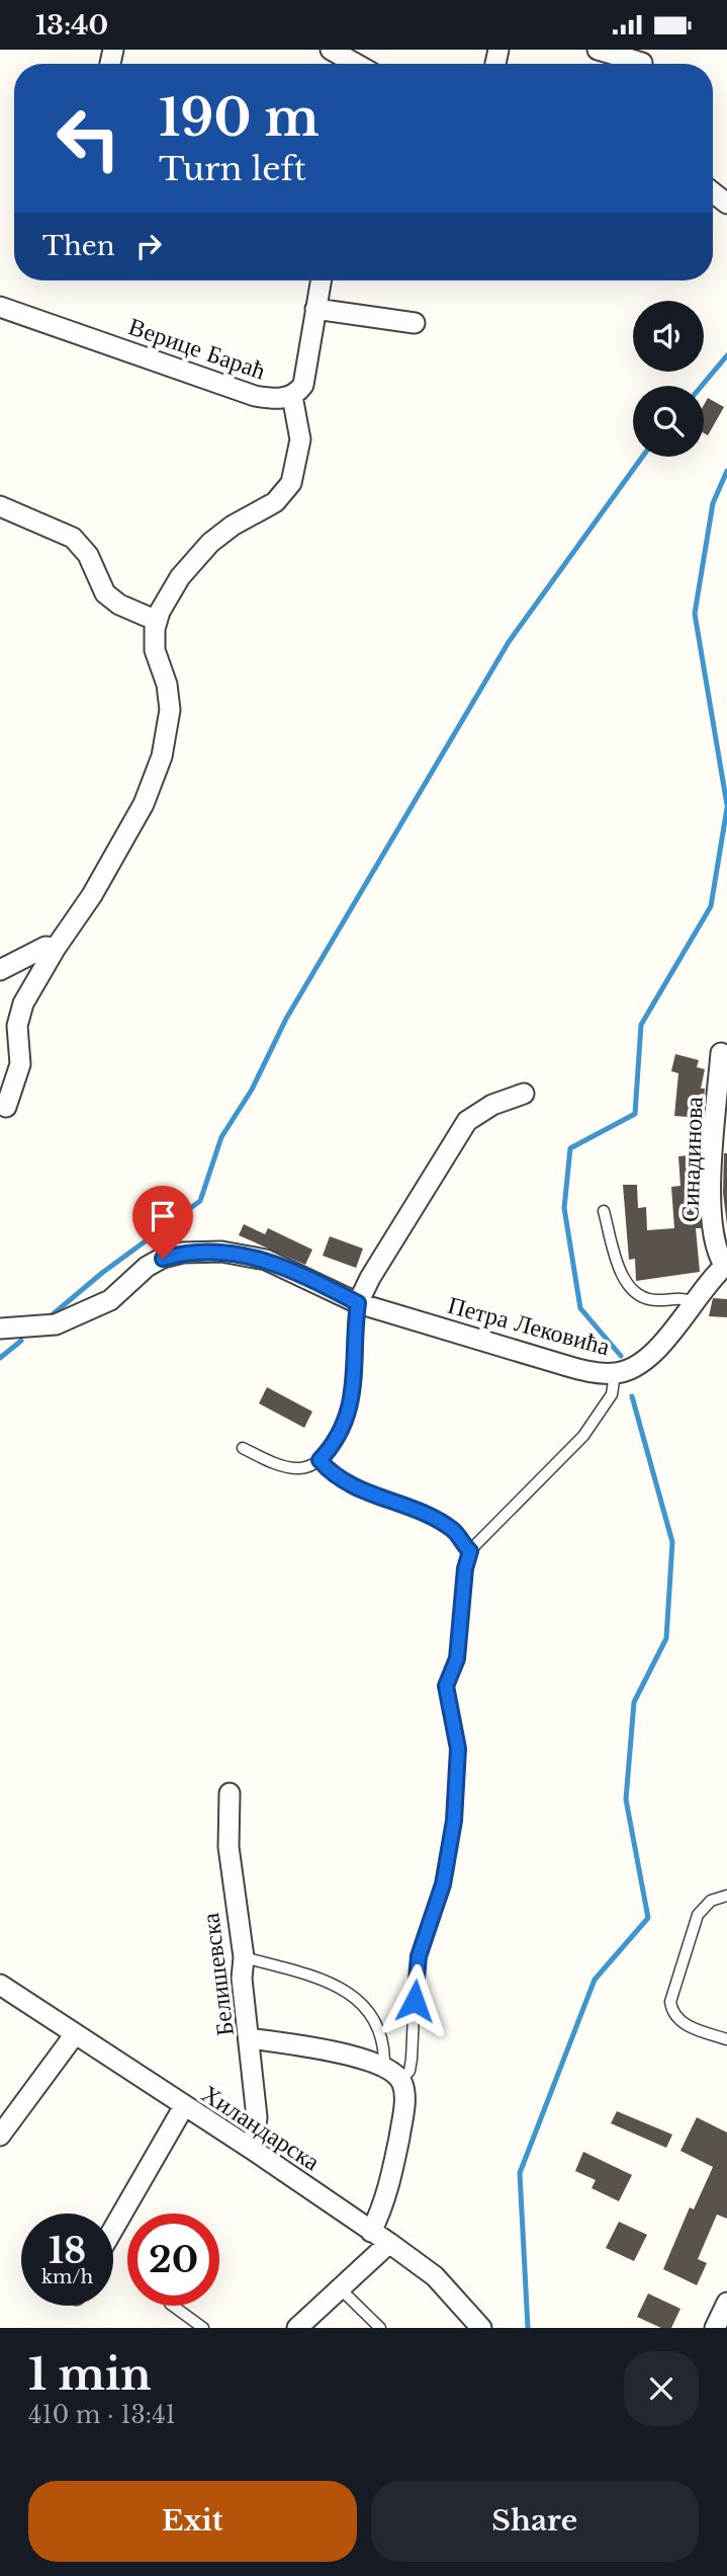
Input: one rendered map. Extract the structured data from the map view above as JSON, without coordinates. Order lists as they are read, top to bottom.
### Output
{
  "streets": {
    "street": [
      "Верице Бараћ",
      "Синадинова",
      "Петра Лековића",
      "Белишевска",
      "Хиландарска"
    ]
  },
  "crossings": [
    ["Синадинова", "Петра Лековића"],
    ["Белишевска", "Хиландарска"]
  ],
  "page": {
    "status": "13:40",
    "turn": ["190 m", "Turn left"],
    "then": "Then",
    "speed": "18 km/h",
    "limit": "20",
    "heading": ["1 min", "410 m · 13:41"],
    "buttons": ["Exit", "Share"]
  }
}
